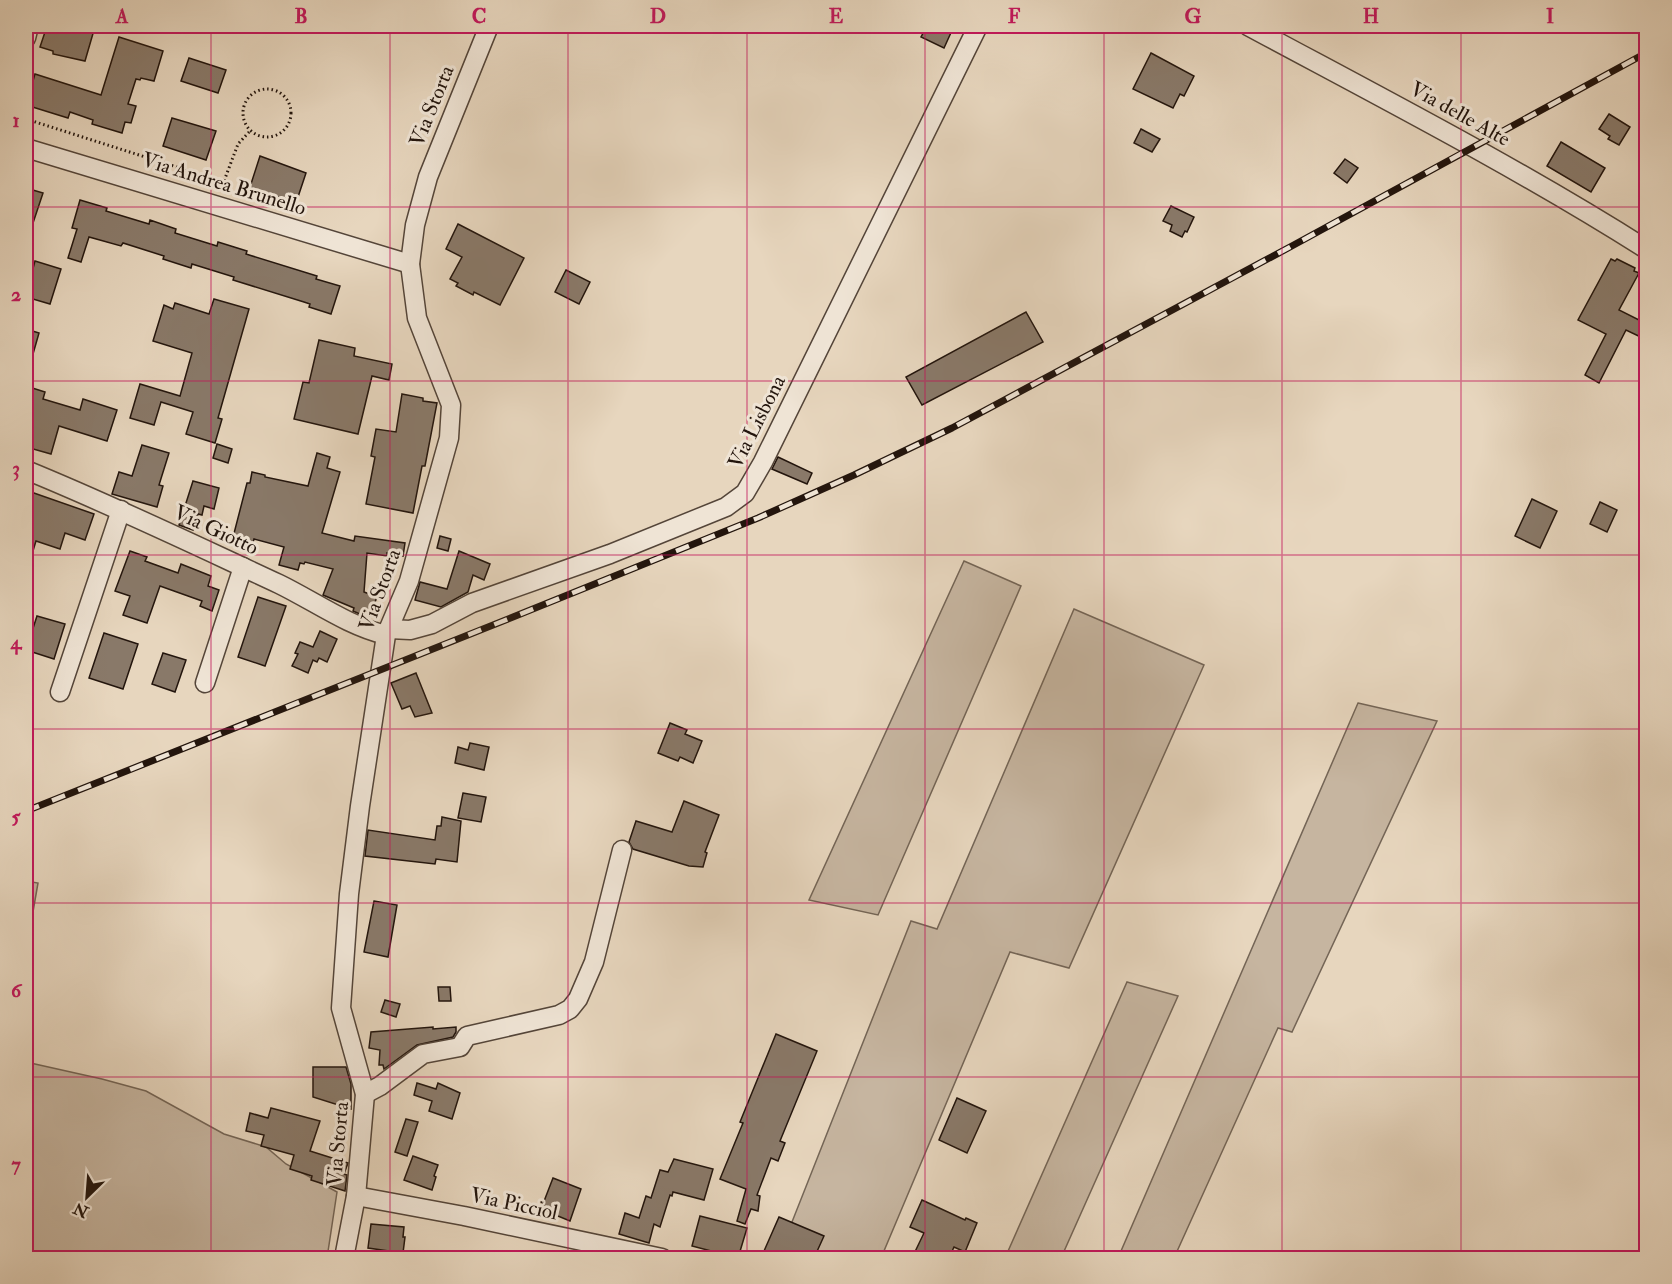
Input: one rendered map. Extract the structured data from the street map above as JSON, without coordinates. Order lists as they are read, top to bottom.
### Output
{
  "streets": {
    "street": [
      "Via Storta",
      "Via delle Alte",
      "Via Andrea Brunello",
      "Via Lisbona",
      "Via Giotto",
      "Via Picciol"
    ]
  },
  "crossings": [
    ["Via Storta", "Via Andrea Brunello"],
    ["Via Storta", "Via Lisbona"],
    ["Via Storta", "Via Giotto"],
    ["Via Storta", "Via Picciol"],
    ["Via Lisbona", "Via Giotto"]
  ],
  "north": "bottom left",
  "grid": {
    "columns": [
      "A",
      "B",
      "C",
      "D",
      "E",
      "F",
      "G",
      "H",
      "I"
    ],
    "rows": [
      "1",
      "2",
      "3",
      "4",
      "5",
      "6",
      "7"
    ]
  }
}
